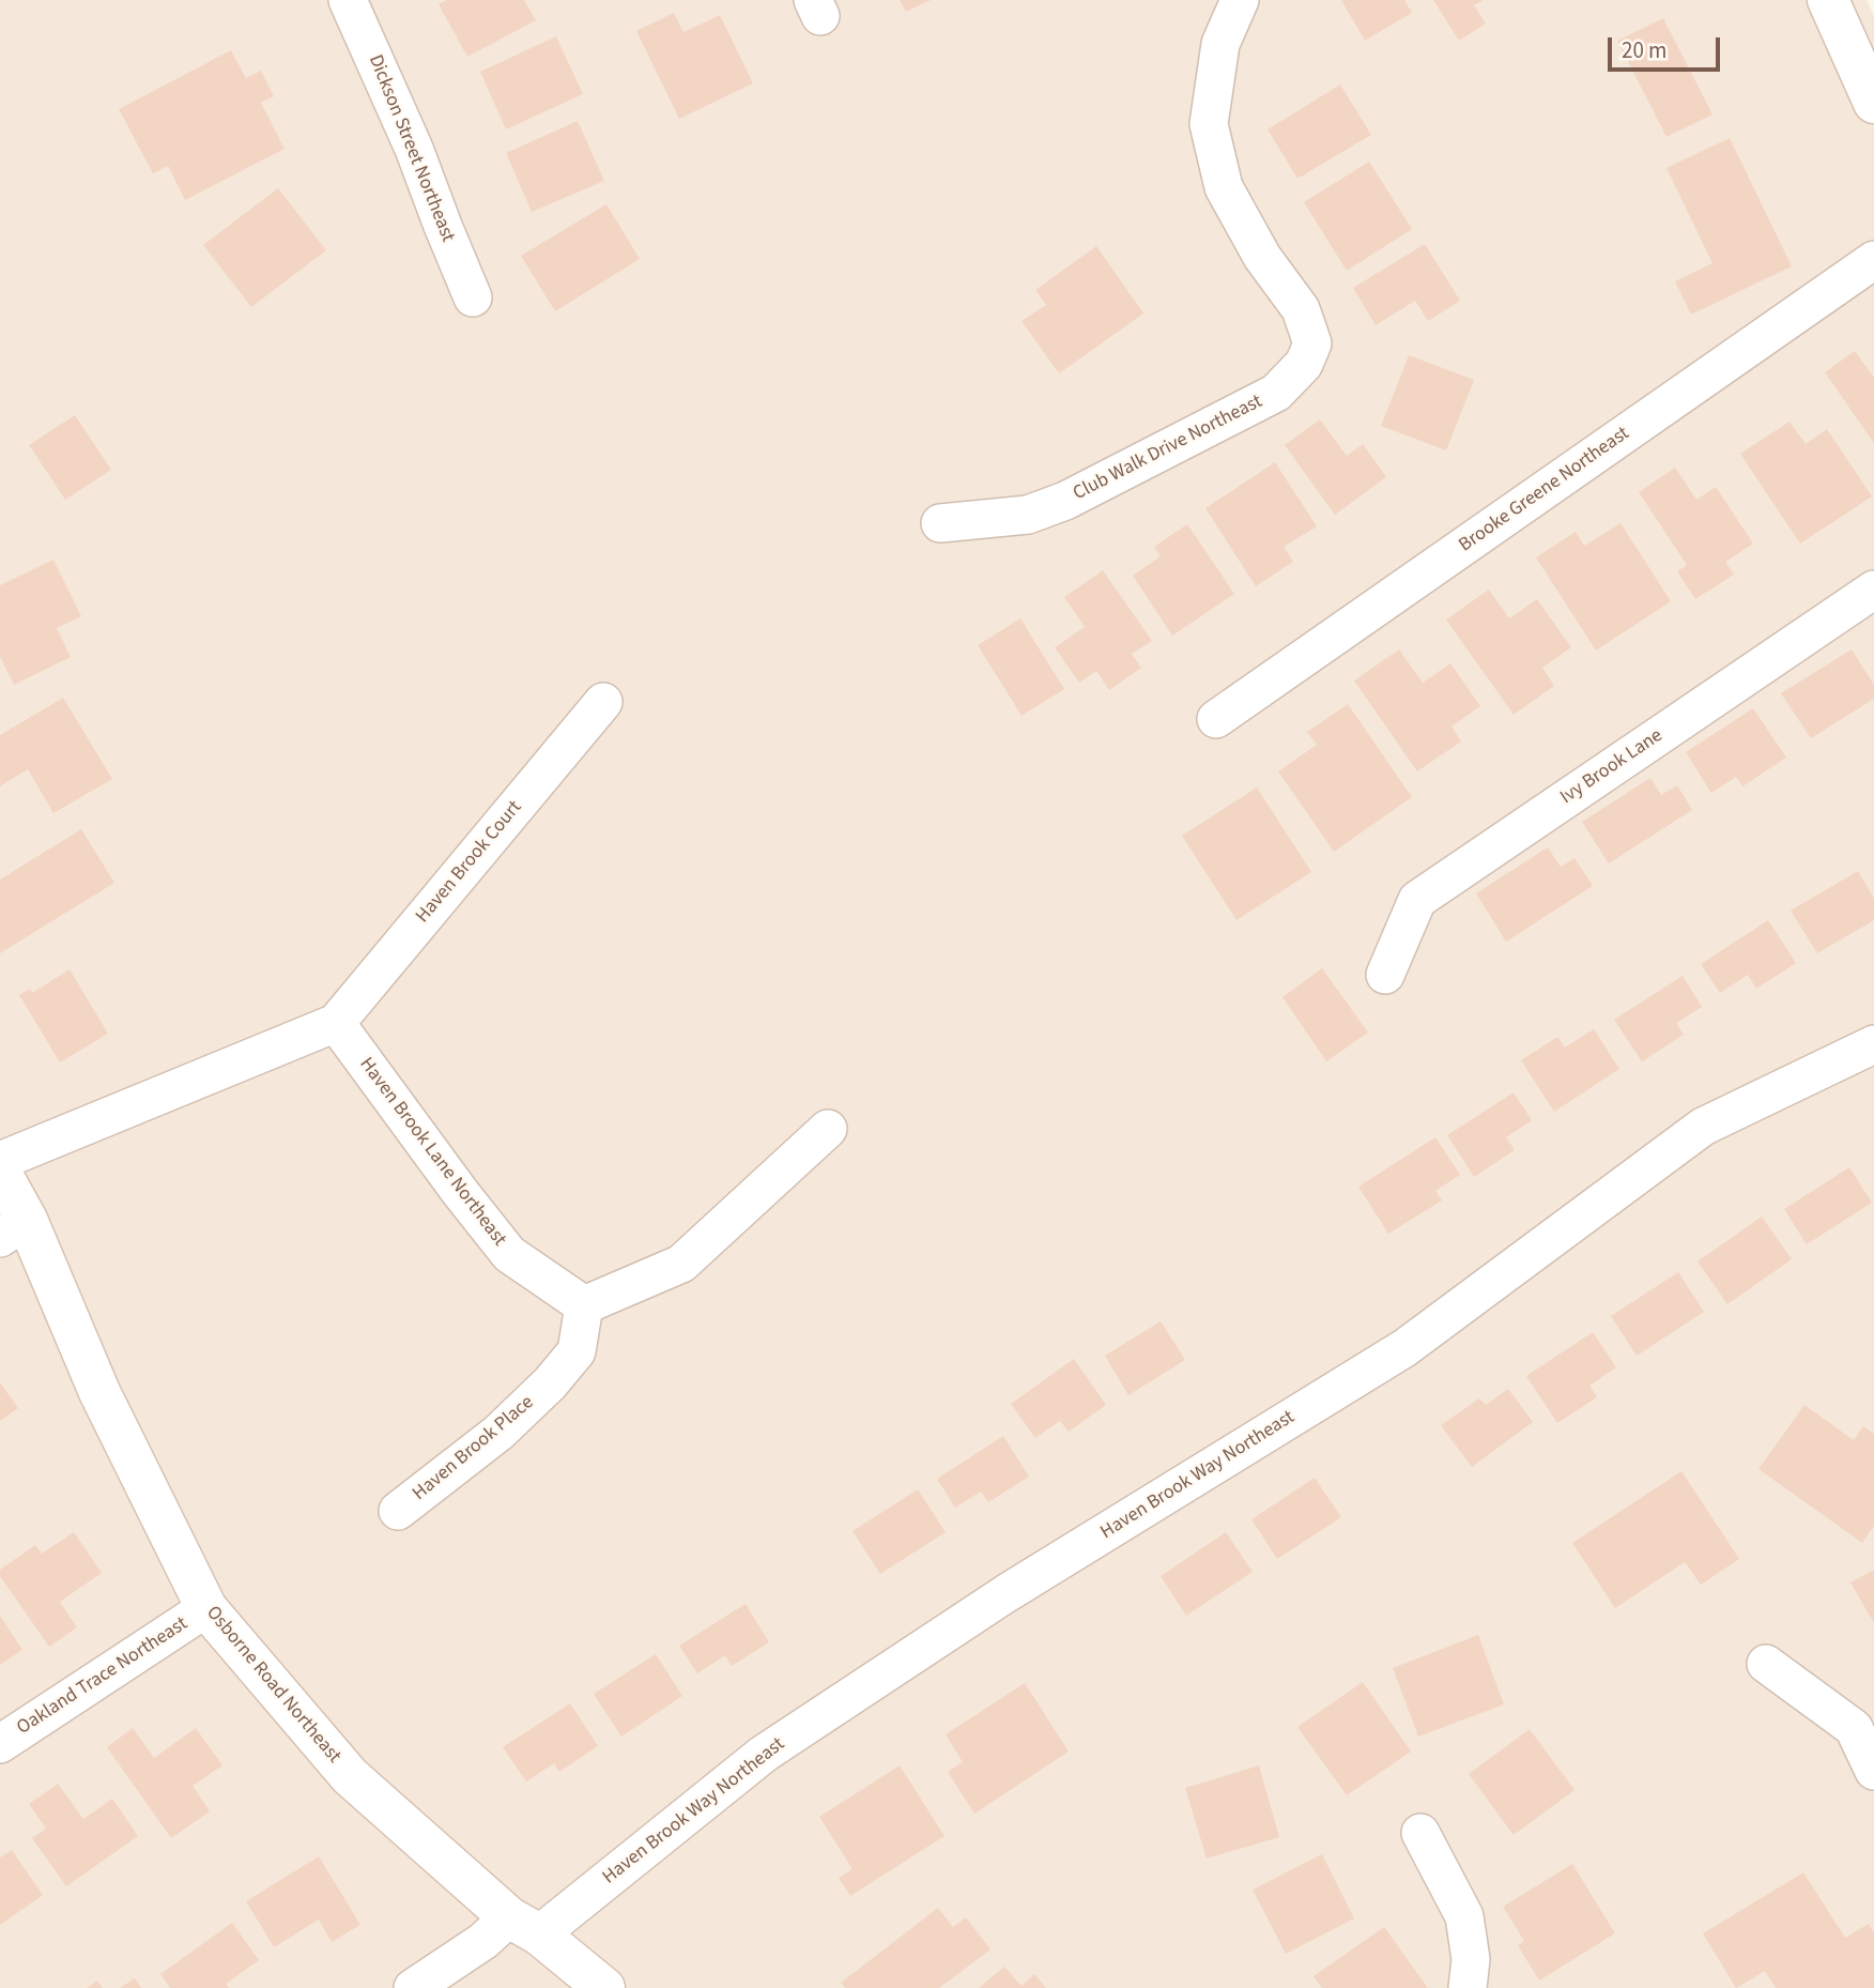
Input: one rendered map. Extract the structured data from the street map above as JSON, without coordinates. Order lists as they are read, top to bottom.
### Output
{
  "streets": {
    "street": [
      "Dickson Street Northeast",
      "Club Walk Drive Northeast",
      "Brooke Greene Northeast",
      "Ivy Brook Lane",
      "Haven Brook Court",
      "Haven Brook Lane Northeast",
      "Haven Brook Place",
      "Haven Brook Way Northeast",
      "Oakland Trace Northeast",
      "Osborne Road Northeast"
    ]
  },
  "crossings": [
    ["Haven Brook Court", "Haven Brook Lane Northeast"],
    ["Haven Brook Lane Northeast", "Haven Brook Place"],
    ["Haven Brook Way Northeast", "Osborne Road Northeast"],
    ["Oakland Trace Northeast", "Osborne Road Northeast"]
  ],
  "scale_bar": "20 m"
}
